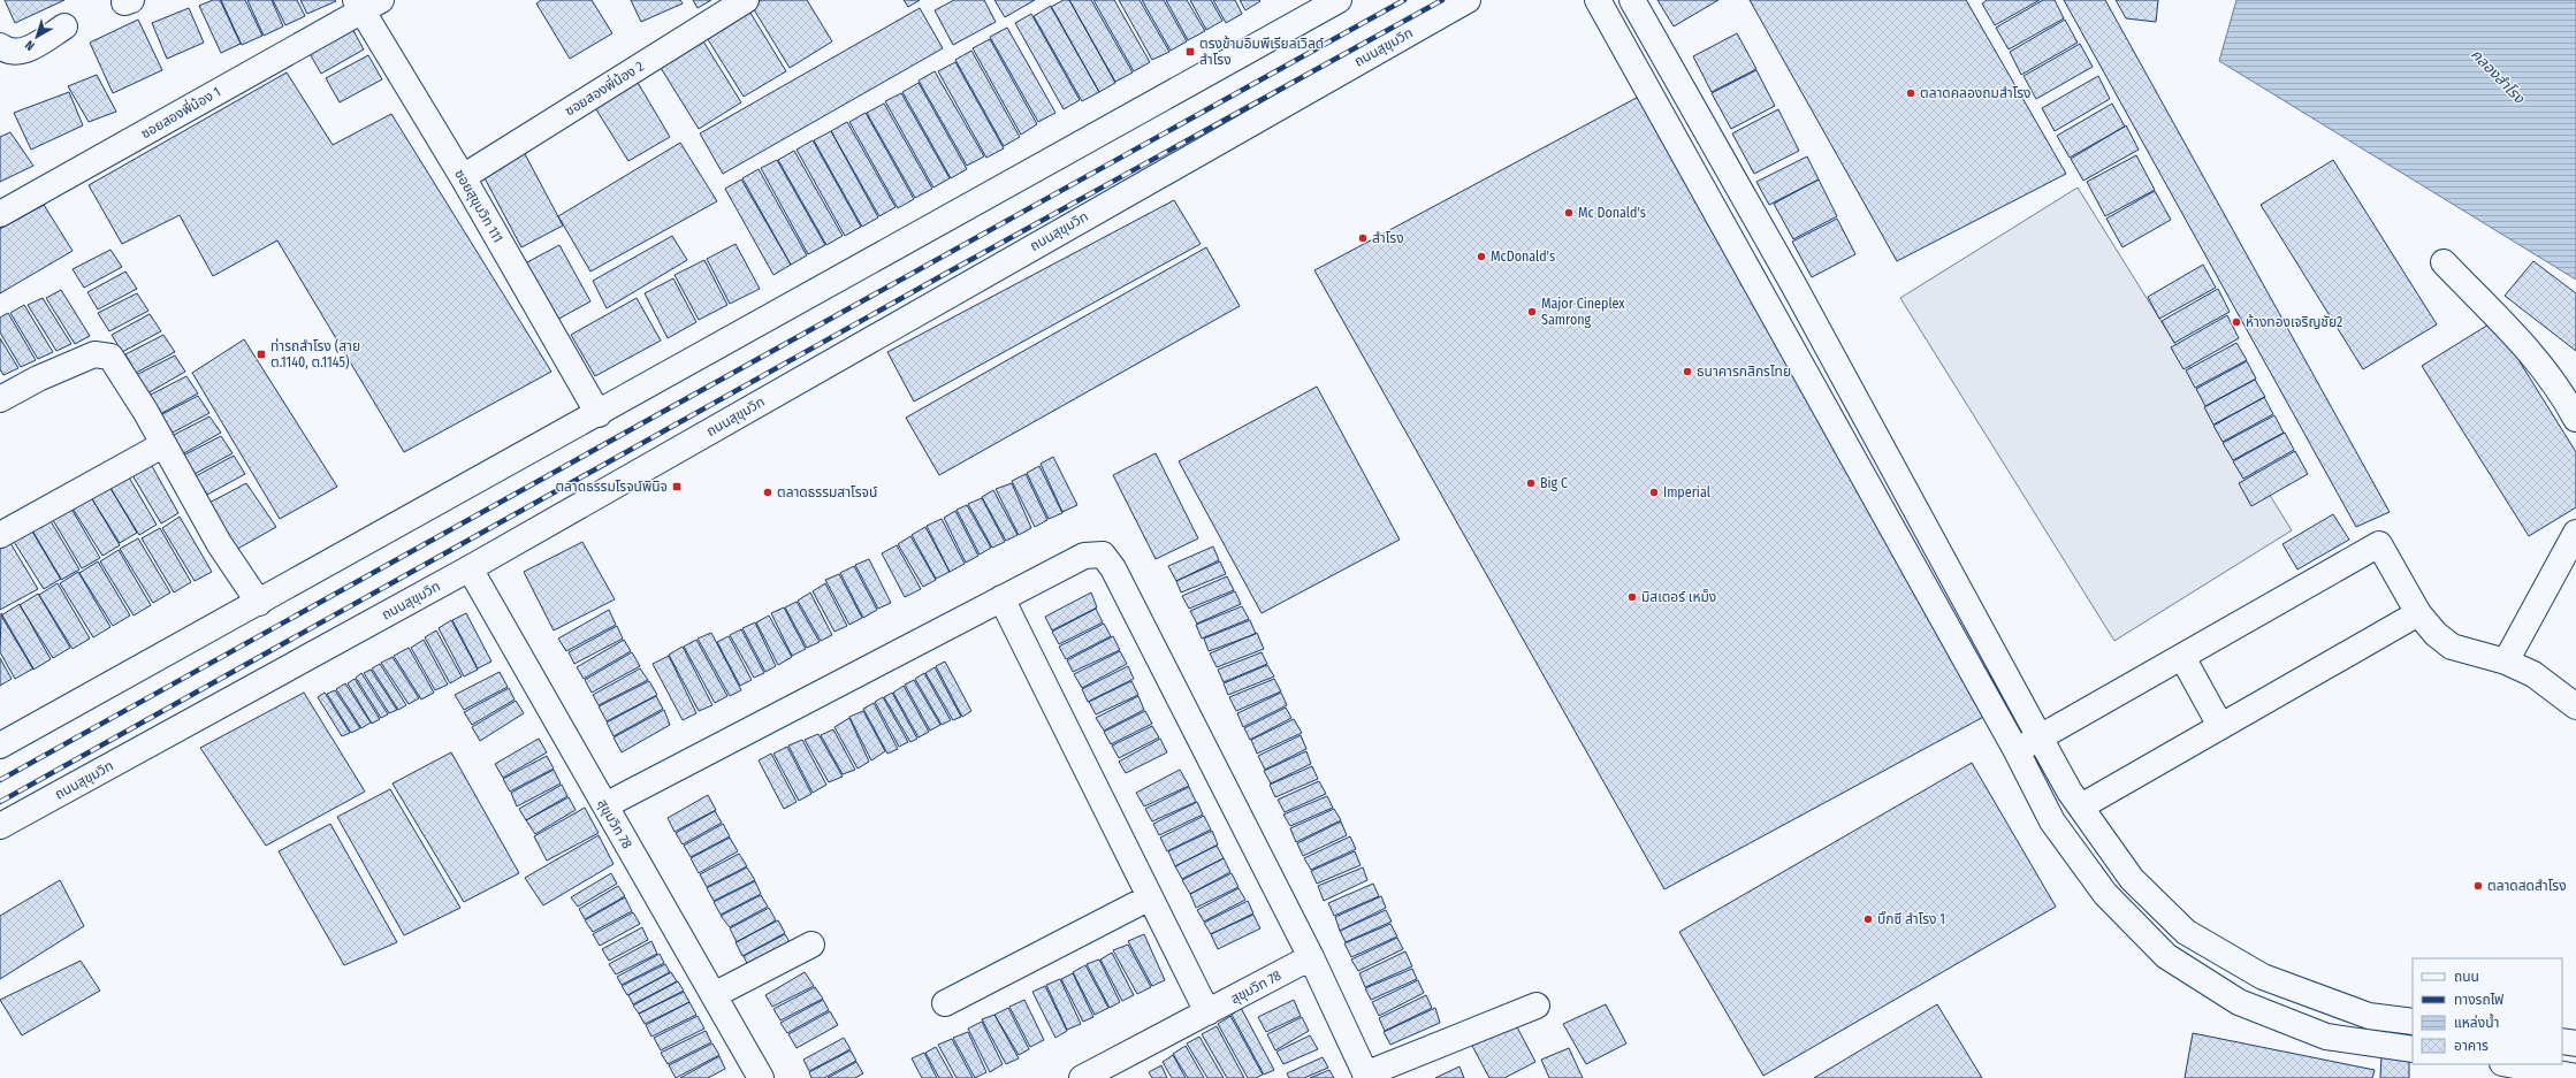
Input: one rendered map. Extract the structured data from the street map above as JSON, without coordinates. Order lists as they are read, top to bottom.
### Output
{
  "streets": {
    "main road": [
      "ถนนสุขุมวิท",
      "ซอยสองพี่น้อง 2",
      "ซอยสองพี่น้อง 1",
      "ซอยสุขุมวิท 111",
      "สุขุมวิท 78"
    ]
  },
  "crossings": [
    ["ถนนสุขุมวิท", "สุขุมวิท 78"],
    ["ซอยสองพี่น้อง 2", "ซอยสุขุมวิท 111"],
    ["ซอยสองพี่น้อง 1", "ซอยสุขุมวิท 111"]
  ],
  "water": ["คลองสำโรง"],
  "places": {
    "transit": ["ตรงข้ามอิมพีเรียลเวิลด์ สําโรง", "ท่ารถสำโรง (สาย ต.1140, ต.1145)", "ตลาดธรรมโรจน์พินิจ"],
    "other": [
      "ตลาดคลองถมสำโรง",
      "Mc Donald's",
      "สำโรง",
      "McDonald's",
      "Major Cineplex Samrong",
      "ห้างทองเจริญชัย2",
      "ธนาคารกสิกรไทย",
      "Big C",
      "ตลาดธรรมสาโรจน์",
      "Imperial",
      "มิสเตอร์ เหม็ง",
      "ตลาดสดสำโรง",
      "บิ๊กซี สำโรง 1"
    ]
  },
  "legend": [
    "ถนน",
    "ทางรถไฟ",
    "แหล่งน้ำ",
    "อาคาร"
  ],
  "north": "bottom left"
}
